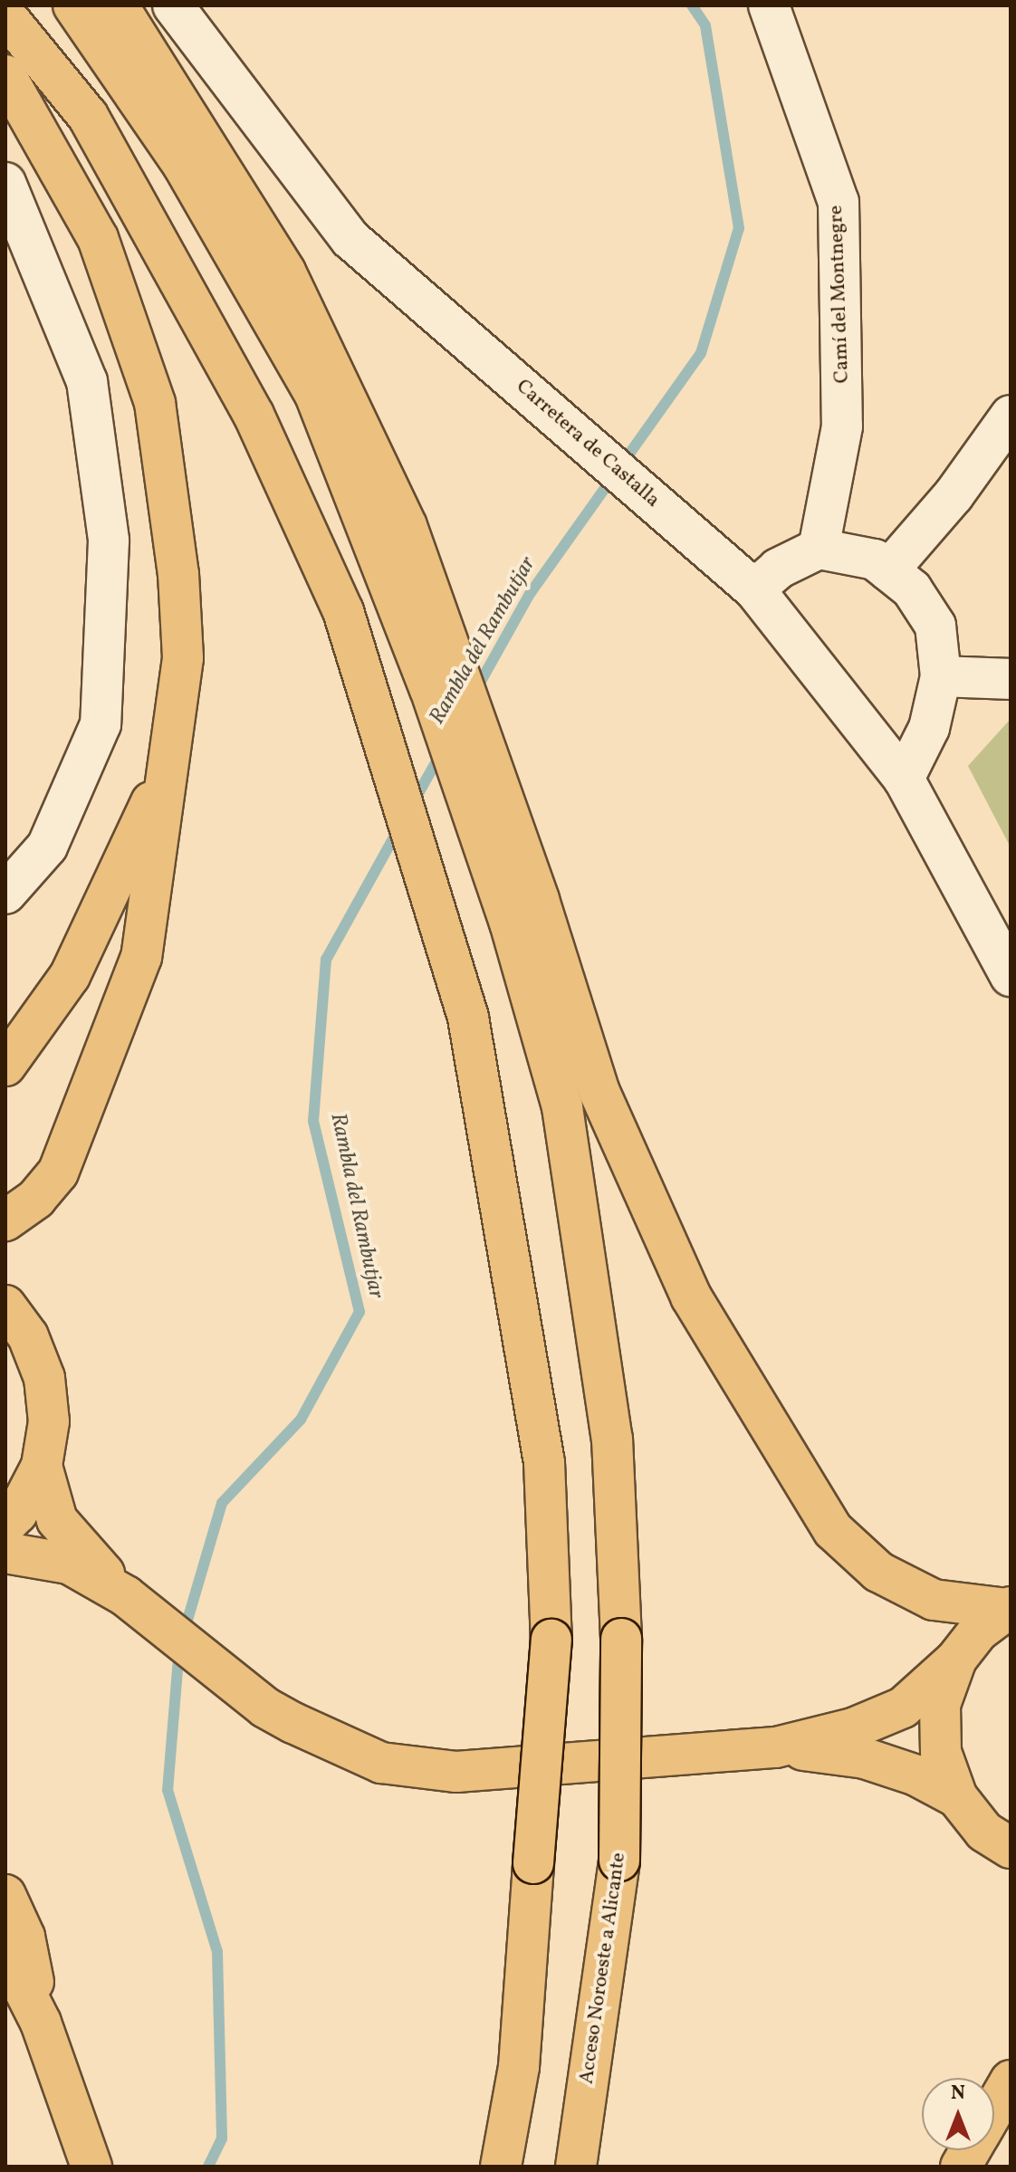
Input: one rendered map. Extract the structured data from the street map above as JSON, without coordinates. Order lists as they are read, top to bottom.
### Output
{
  "streets": {
    "main road": ["Acceso Noroeste a Alicante"],
    "street": ["Camí del Montnegre", "Carretera de Castalla"]
  },
  "water": ["Rambla del Rambutjar"],
  "north": "top"
}
